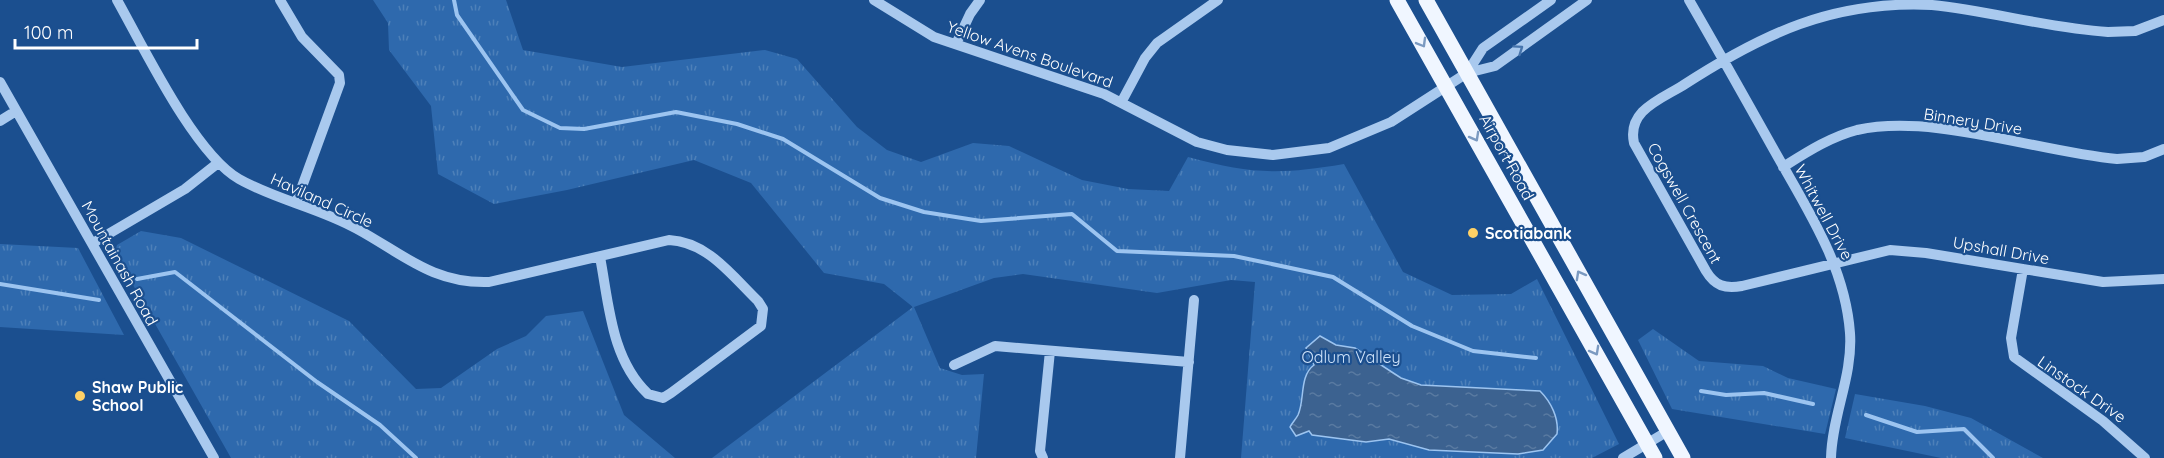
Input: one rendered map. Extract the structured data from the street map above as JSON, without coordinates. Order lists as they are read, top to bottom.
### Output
{
  "streets": {
    "main road": ["Airport Road"],
    "street": [
      "Yellow Avens Boulevard",
      "Binnery Drive",
      "Haviland Circle",
      "Cogswell Crescent",
      "Whitwell Drive",
      "Upshall Drive",
      "Mountainash Road",
      "Linstock Drive"
    ]
  },
  "crossings": [
    ["Yellow Avens Boulevard", "Airport Road"],
    ["Binnery Drive", "Whitwell Drive"],
    ["Cogswell Crescent", "Whitwell Drive"],
    ["Cogswell Crescent", "Upshall Drive"],
    ["Whitwell Drive", "Upshall Drive"],
    ["Upshall Drive", "Linstock Drive"]
  ],
  "parks": ["Odlum Valley"],
  "places": ["Scotiabank", "Shaw Public School"],
  "scale_bar": "100 m"
}
